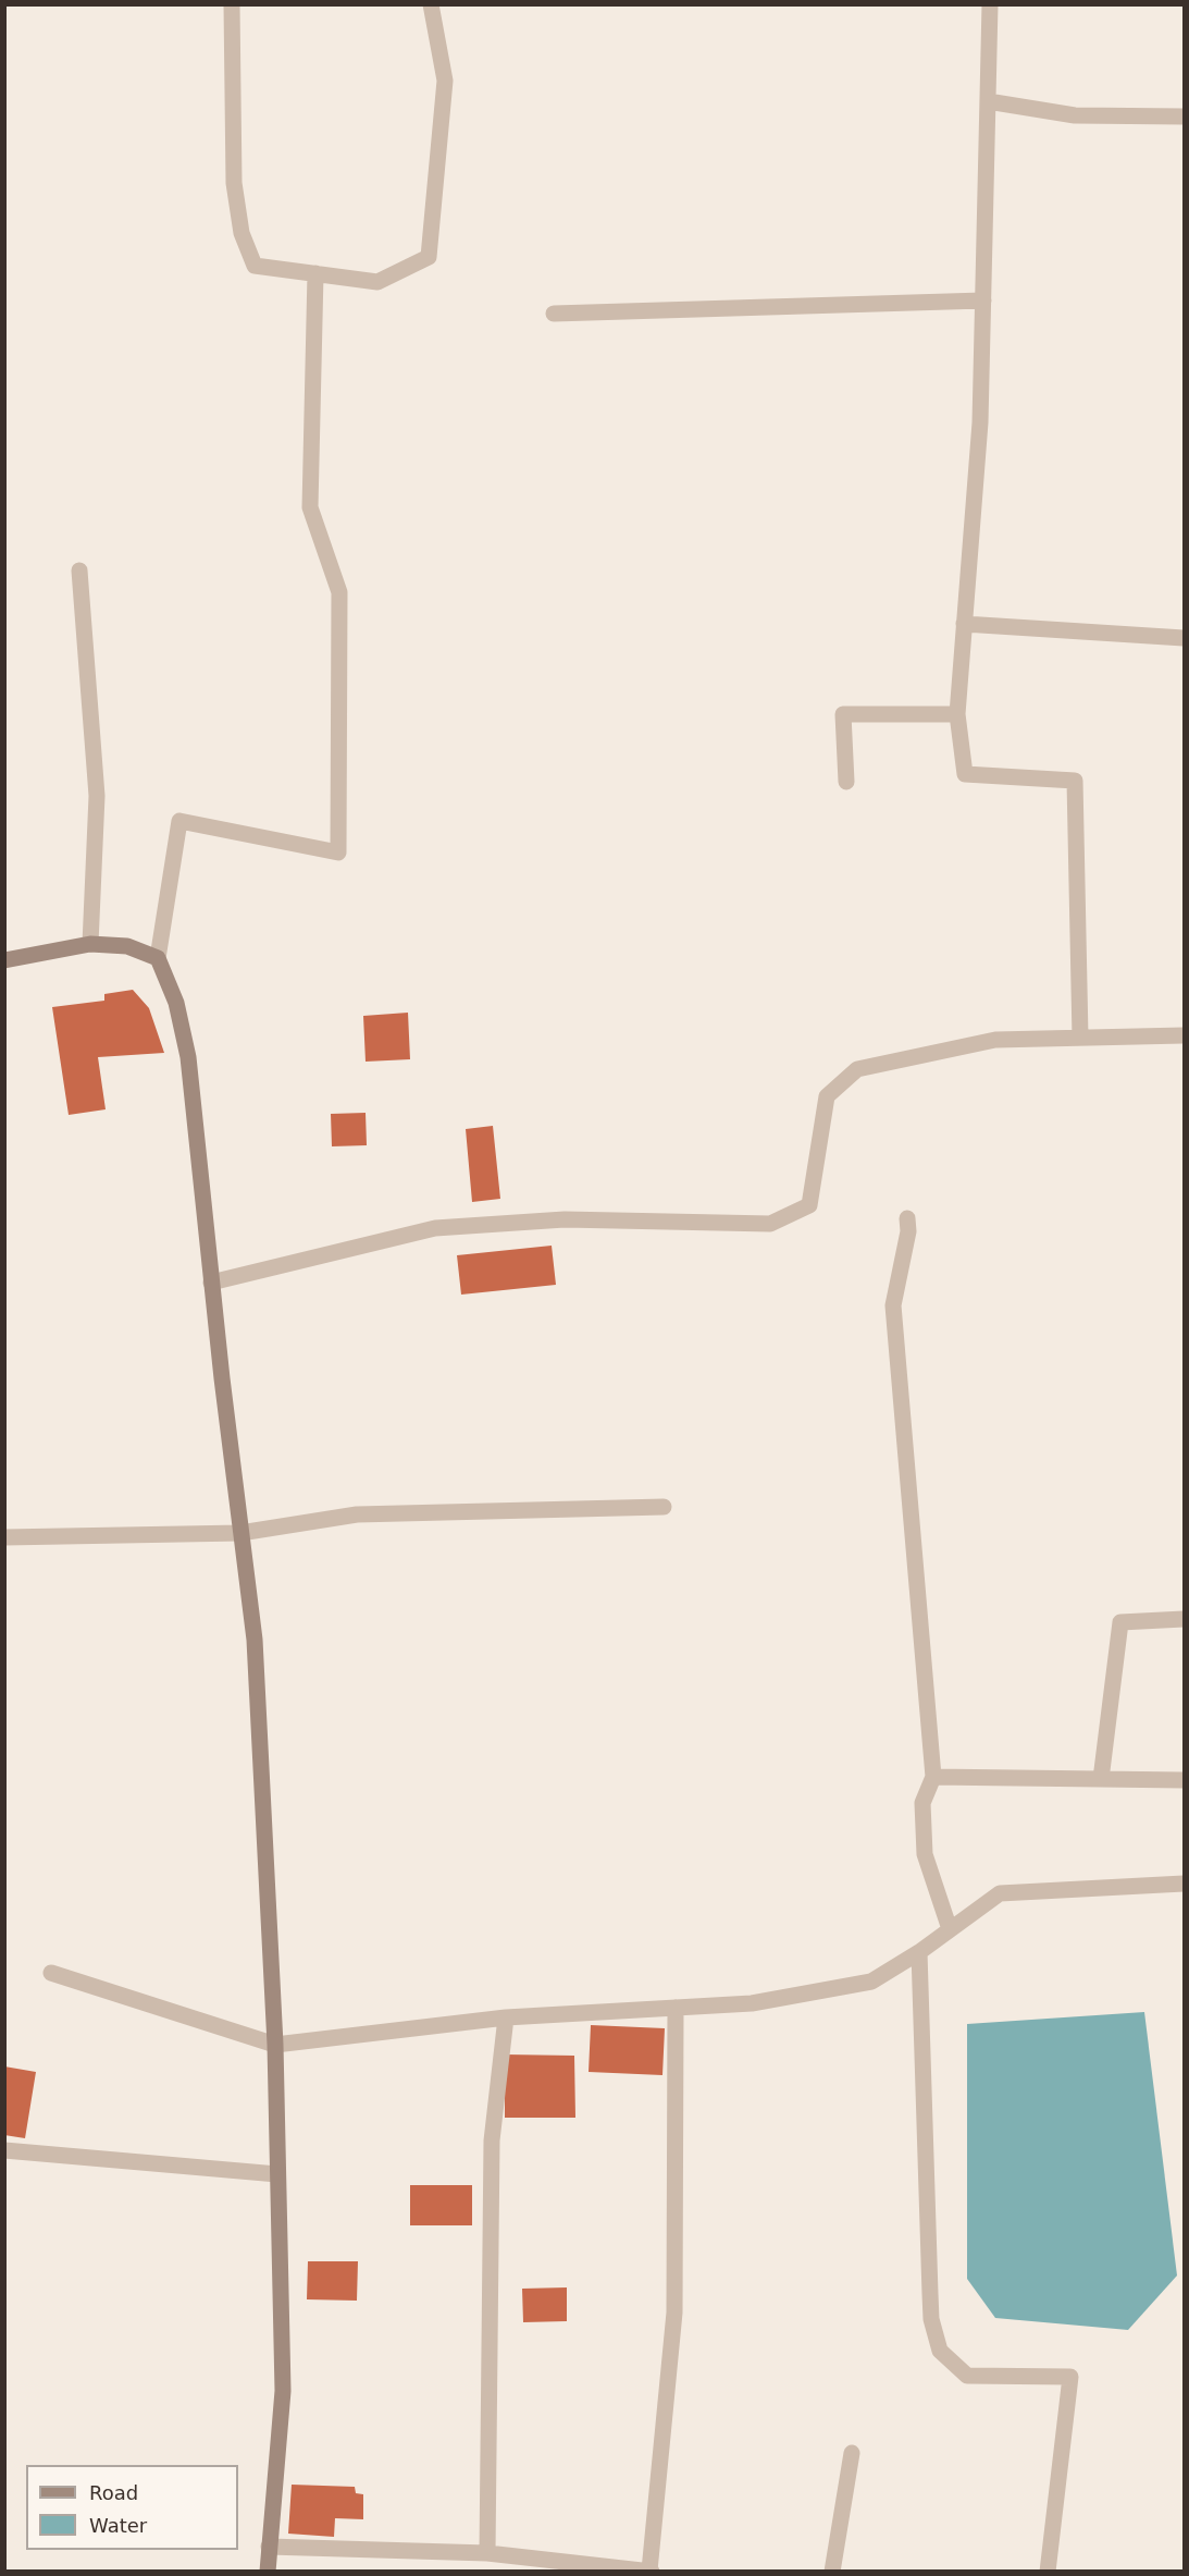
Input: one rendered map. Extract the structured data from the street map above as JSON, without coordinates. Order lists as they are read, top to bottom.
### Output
{
  "legend": ["Road", "Water"]
}
